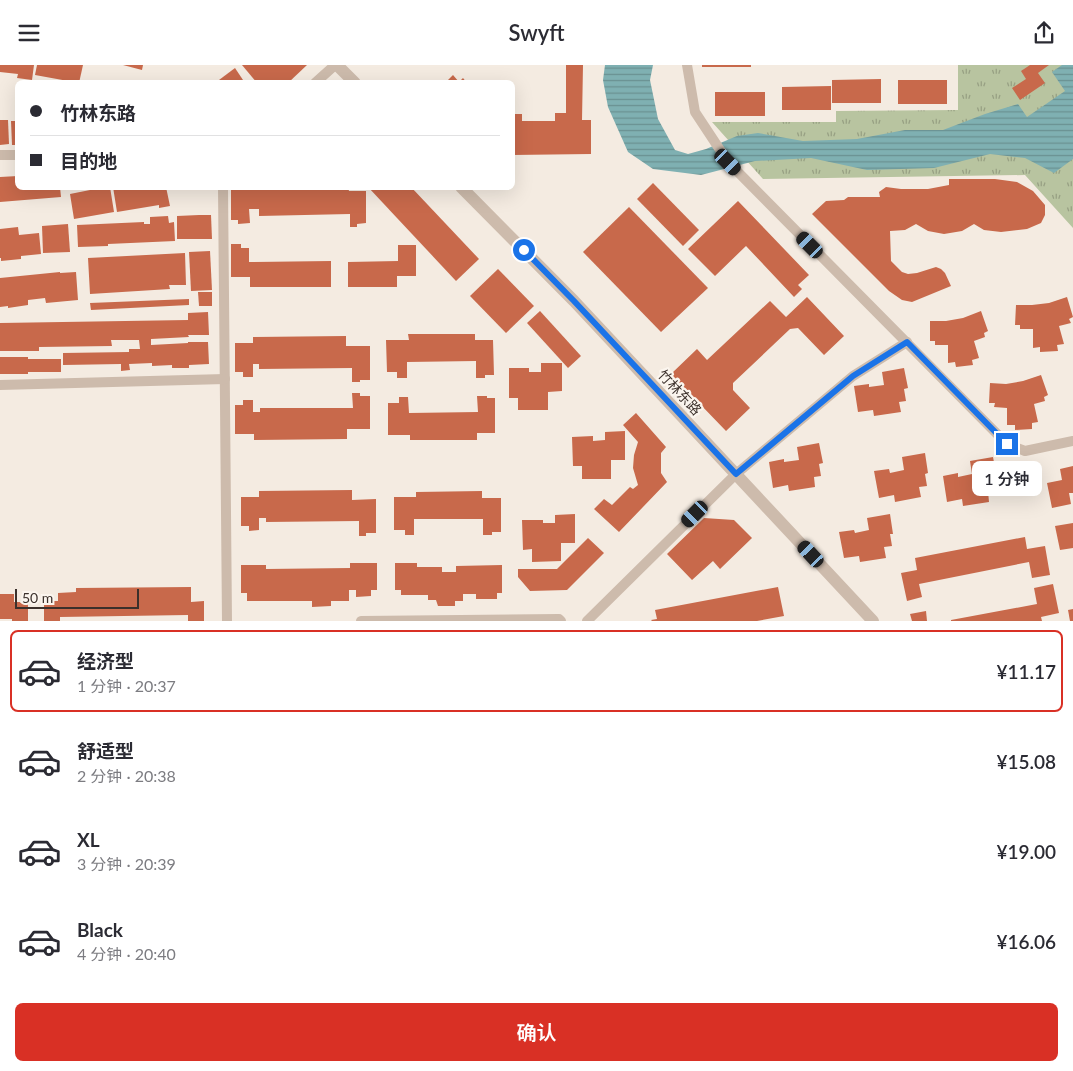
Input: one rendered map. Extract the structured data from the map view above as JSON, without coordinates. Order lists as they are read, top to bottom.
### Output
{
  "streets": {
    "street": ["竹林东路"]
  },
  "scale_bar": "50 m",
  "page": {
    "header": "Swyft",
    "banner": ["竹林东路", "目的地"],
    "bubble": "1 分钟",
    "scale": "50 m",
    "list": [
      {
        "name": "经济型",
        "note": "1 分钟 · 20:37",
        "value": "¥11.17"
      },
      {
        "name": "舒适型",
        "note": "2 分钟 · 20:38",
        "value": "¥15.08"
      },
      {
        "name": "XL",
        "note": "3 分钟 · 20:39",
        "value": "¥19.00"
      },
      {
        "name": "Black",
        "note": "4 分钟 · 20:40",
        "value": "¥16.06"
      }
    ],
    "buttons": "确认"
  }
}
